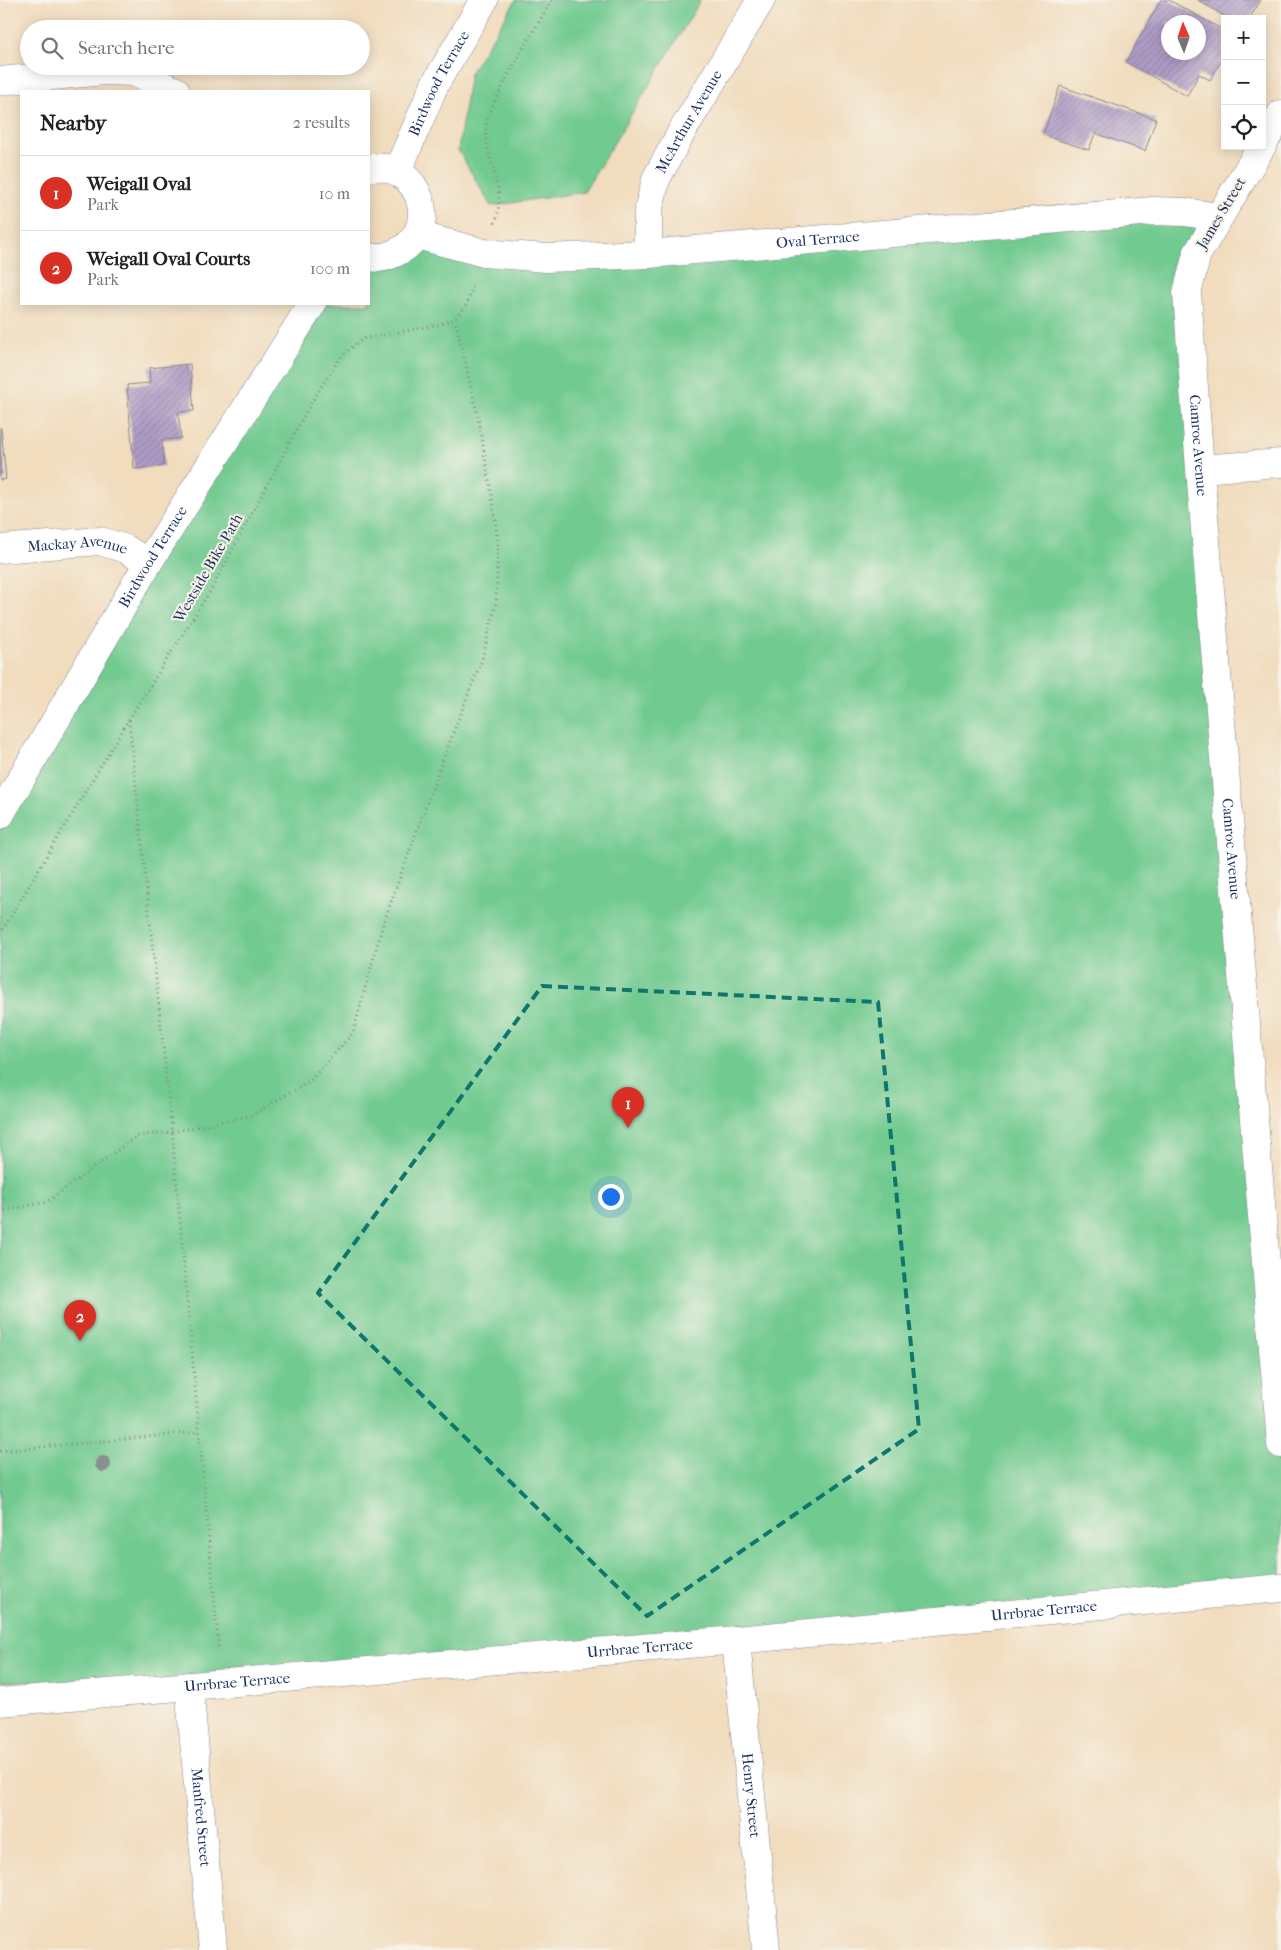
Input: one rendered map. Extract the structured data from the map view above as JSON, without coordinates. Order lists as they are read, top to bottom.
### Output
{
  "streets": {
    "street": [
      "Birdwood Terrace",
      "McArthur Avenue",
      "James Street",
      "Oval Terrace",
      "Camroc Avenue",
      "Mackay Avenue",
      "Urrbrae Terrace",
      "Henry Street",
      "Manfred Street"
    ],
    "path": ["Westside Bike Path"]
  },
  "crossings": [
    ["Birdwood Terrace", "Mackay Avenue"],
    ["McArthur Avenue", "Oval Terrace"],
    ["James Street", "Oval Terrace"],
    ["James Street", "Camroc Avenue"],
    ["Urrbrae Terrace", "Henry Street"],
    ["Urrbrae Terrace", "Manfred Street"]
  ],
  "north": "top",
  "page": {
    "map_buttons": ["+", "−"],
    "search": "Search here",
    "heading": ["Nearby", "2 results"],
    "list": [
      {
        "mark": "1",
        "name": "Weigall Oval",
        "note": "Park",
        "value": "10 m"
      },
      {
        "mark": "2",
        "name": "Weigall Oval Courts",
        "note": "Park",
        "value": "100 m"
      }
    ],
    "pins": ["1", "2"]
  }
}
